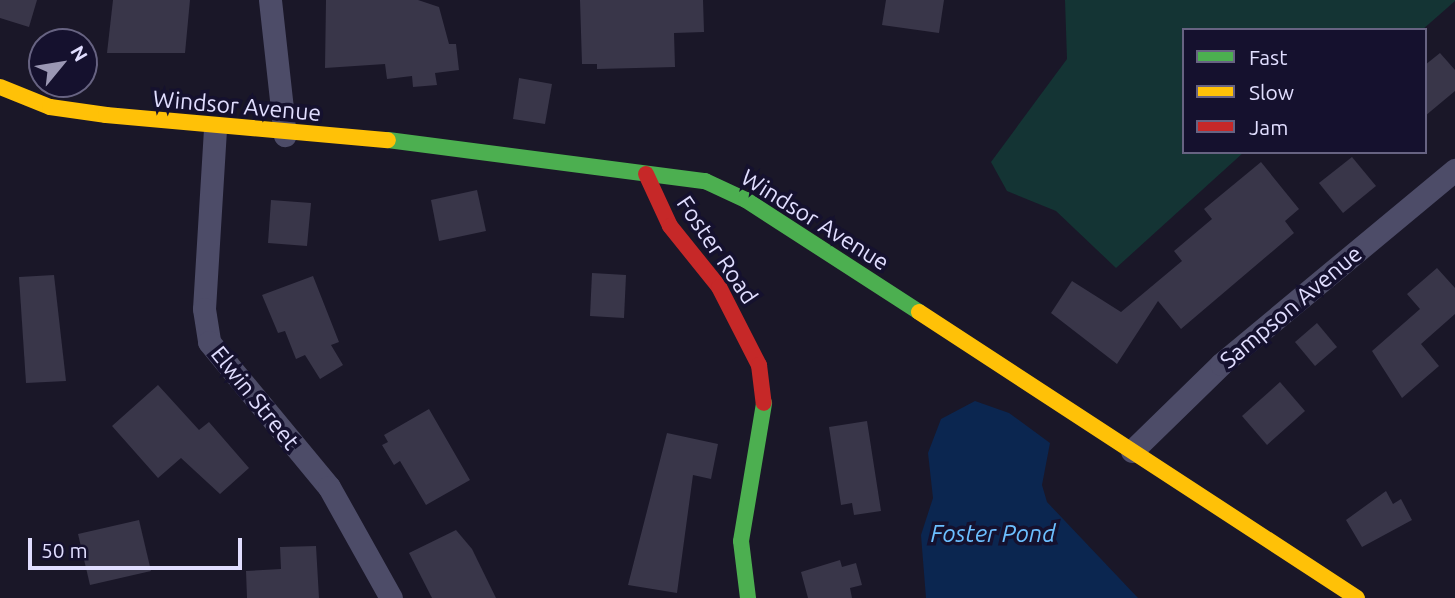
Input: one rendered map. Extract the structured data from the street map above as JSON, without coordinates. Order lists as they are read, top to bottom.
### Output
{
  "streets": {
    "street": [
      "Windsor Avenue",
      "Foster Road",
      "Sampson Avenue",
      "Elwin Street"
    ]
  },
  "crossings": [
    ["Windsor Avenue", "Foster Road"],
    ["Windsor Avenue", "Sampson Avenue"],
    ["Windsor Avenue", "Elwin Street"]
  ],
  "water": ["Foster Pond"],
  "legend": ["Fast", "Slow", "Jam"],
  "scale_bar": "50 m",
  "north": "top right"
}
